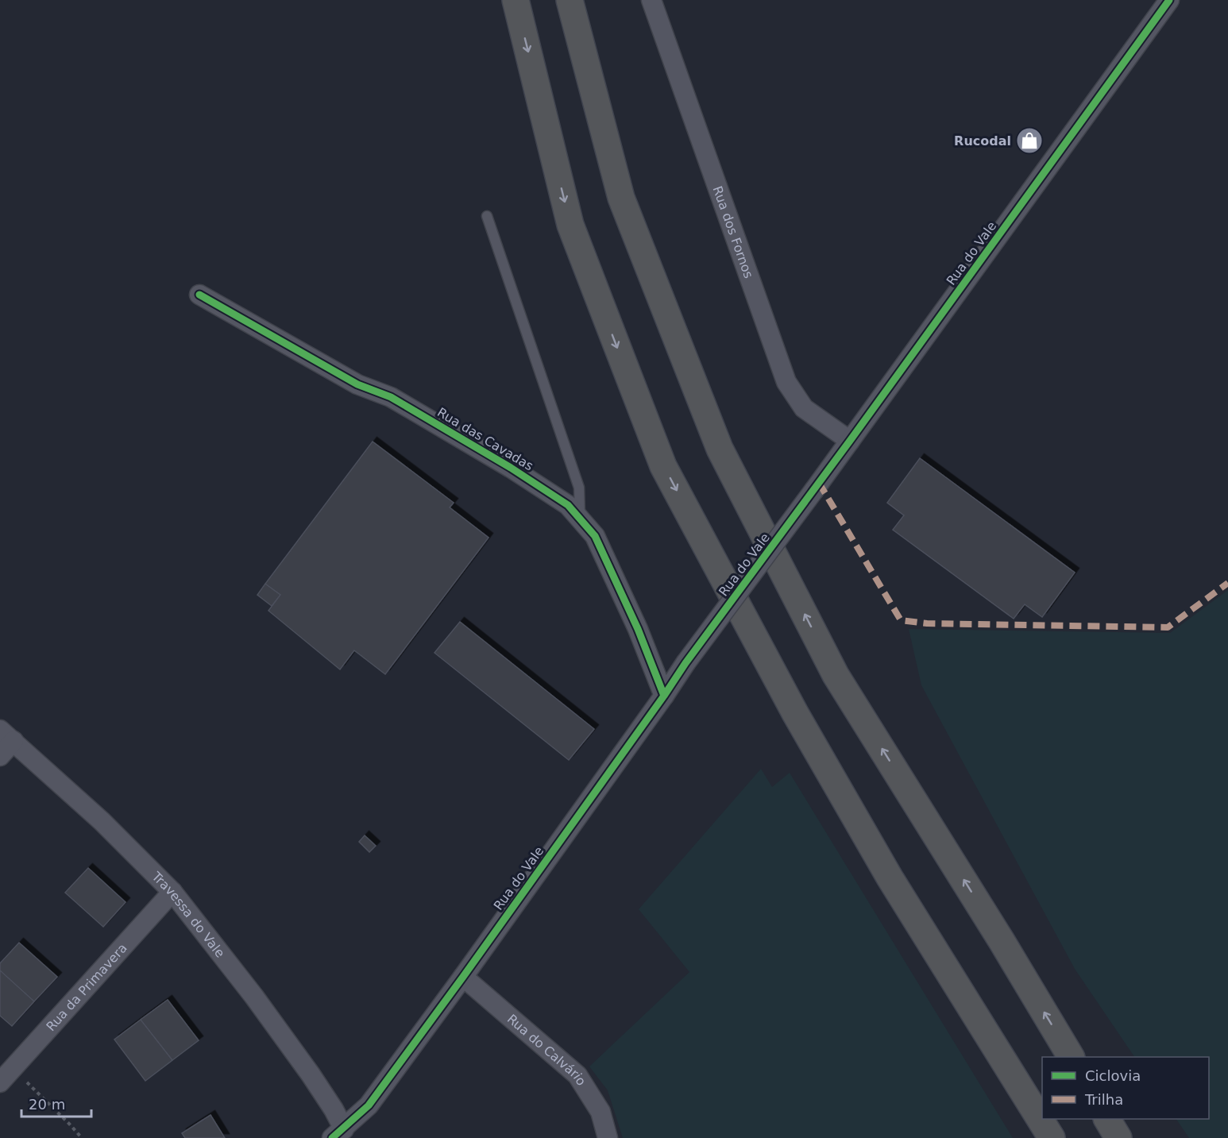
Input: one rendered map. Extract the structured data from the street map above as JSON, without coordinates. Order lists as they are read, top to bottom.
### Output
{
  "streets": {
    "street": [
      "Rua dos Fornos",
      "Rua do Vale",
      "Rua das Cavadas",
      "Travessa do Vale",
      "Rua da Primavera",
      "Rua do Calvário"
    ]
  },
  "crossings": [
    ["Rua dos Fornos", "Rua do Vale"],
    ["Rua do Vale", "Rua das Cavadas"],
    ["Rua do Vale", "Travessa do Vale"],
    ["Rua do Vale", "Rua do Calvário"],
    ["Travessa do Vale", "Rua da Primavera"]
  ],
  "places": {
    "shop": ["Rucodal"]
  },
  "legend": ["Ciclovia", "Trilha"],
  "scale_bar": "20 m"
}
